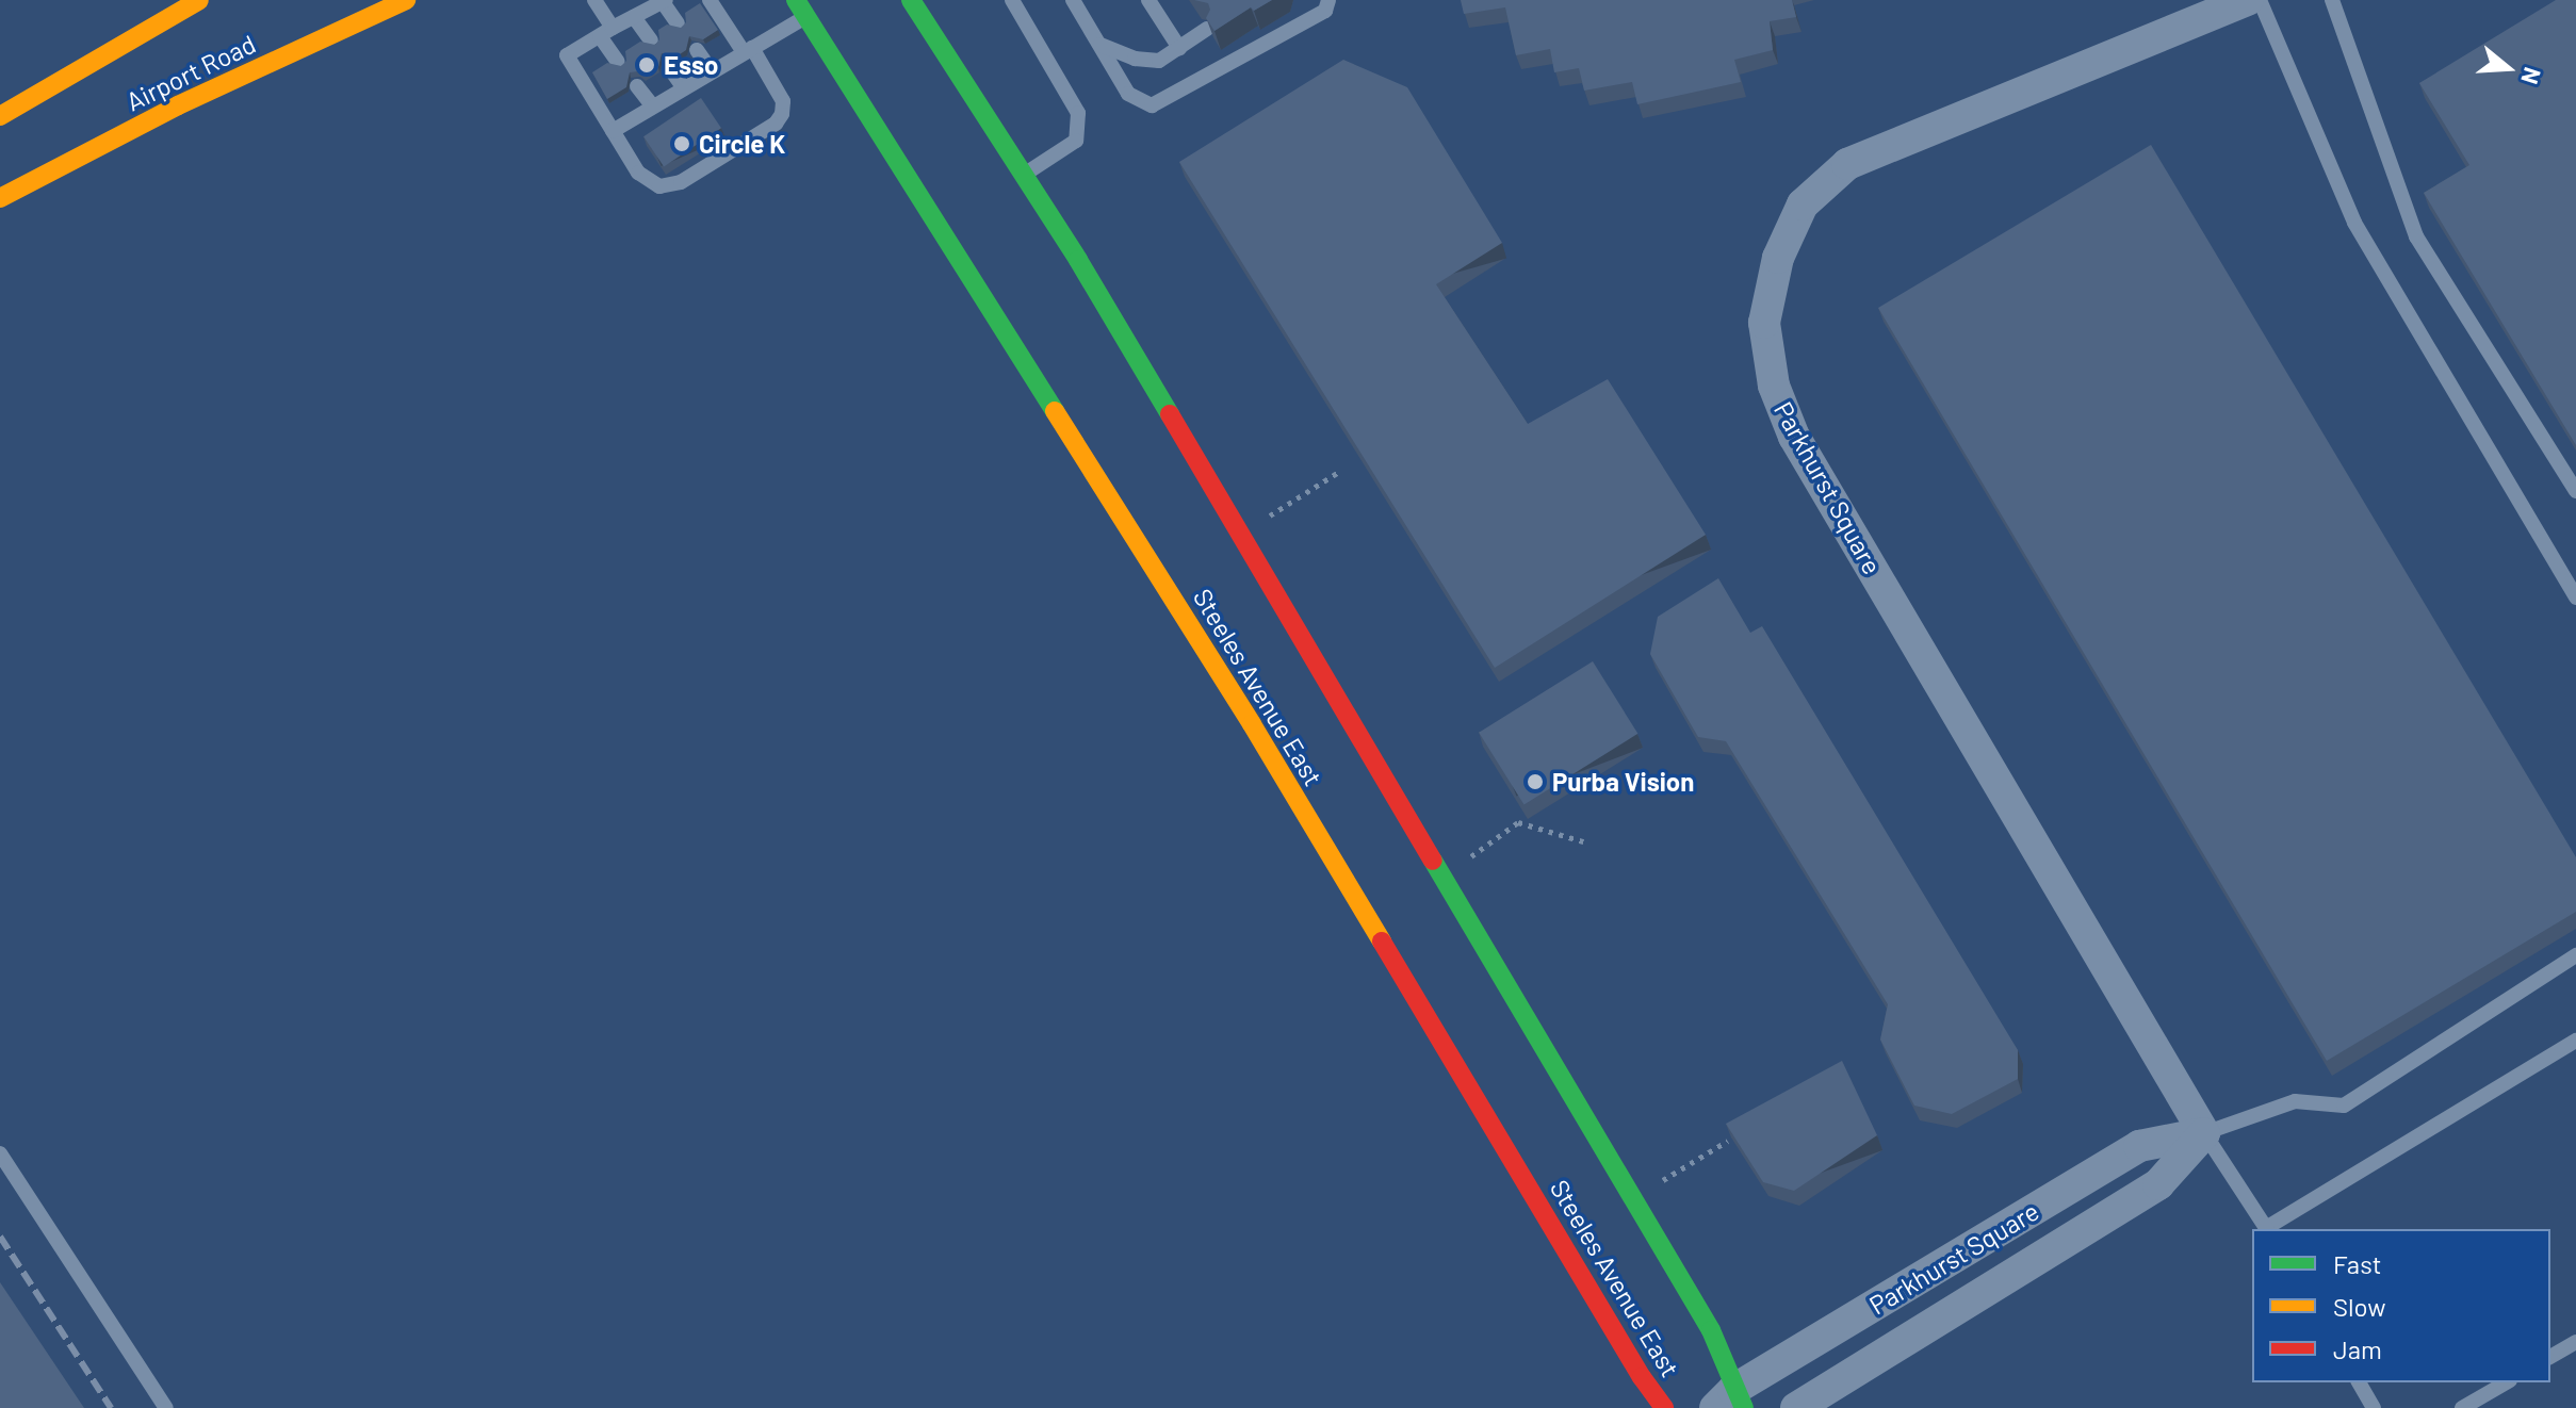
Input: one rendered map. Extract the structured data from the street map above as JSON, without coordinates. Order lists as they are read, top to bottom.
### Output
{
  "streets": {
    "main road": ["Airport Road", "Steeles Avenue East"],
    "street": ["Parkhurst Square"]
  },
  "crossings": [
    ["Parkhurst Square", "Steeles Avenue East"]
  ],
  "places": ["Esso", "Circle K", "Purba Vision"],
  "legend": ["Fast", "Slow", "Jam"],
  "north": "right"
}
